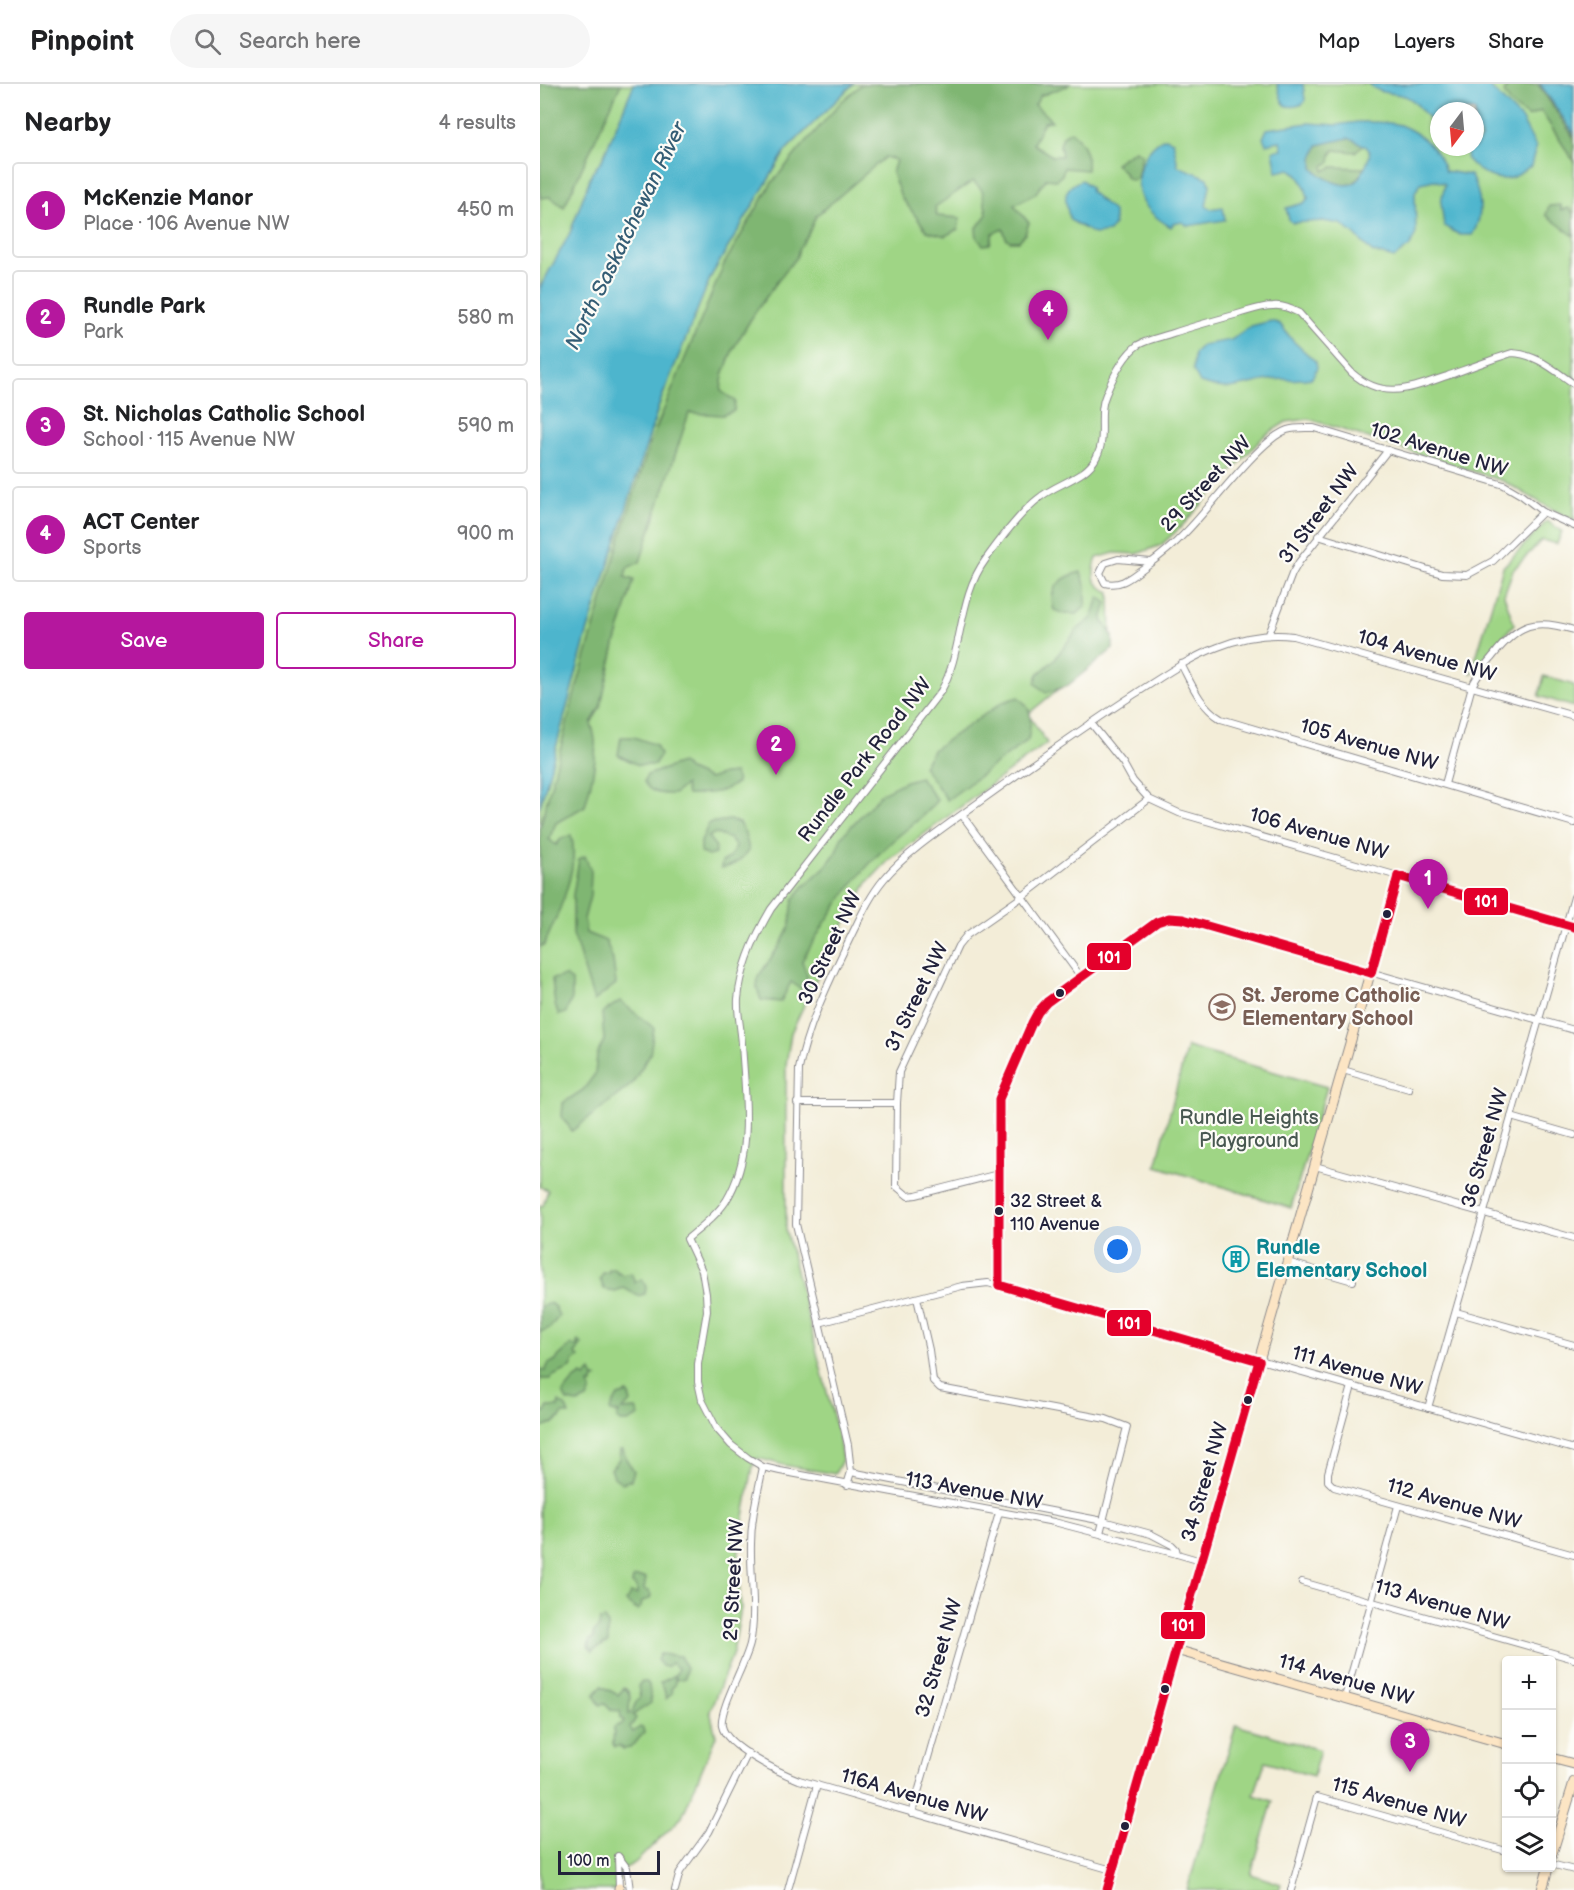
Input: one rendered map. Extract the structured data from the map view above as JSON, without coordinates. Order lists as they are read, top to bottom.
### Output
{
  "streets": {
    "street": [
      "102 Avenue NW",
      "29 Street NW",
      "31 Street NW",
      "104 Avenue NW",
      "105 Avenue NW",
      "Rundle Park Road NW",
      "106 Avenue NW",
      "30 Street NW",
      "36 Street NW",
      "111 Avenue NW",
      "34 Street NW",
      "113 Avenue NW",
      "112 Avenue NW",
      "32 Street NW",
      "114 Avenue NW",
      "116A Avenue NW",
      "115 Avenue NW"
    ]
  },
  "crossings": [
    ["102 Avenue NW", "29 Street NW"],
    ["102 Avenue NW", "31 Street NW"],
    ["29 Street NW", "Rundle Park Road NW"],
    ["29 Street NW", "113 Avenue NW"],
    ["29 Street NW", "116A Avenue NW"],
    ["31 Street NW", "104 Avenue NW"],
    ["31 Street NW", "106 Avenue NW"],
    ["31 Street NW", "30 Street NW"],
    ["104 Avenue NW", "30 Street NW"],
    ["105 Avenue NW", "30 Street NW"],
    ["Rundle Park Road NW", "113 Avenue NW"],
    ["106 Avenue NW", "30 Street NW"],
    ["106 Avenue NW", "36 Street NW"],
    ["106 Avenue NW", "34 Street NW"],
    ["30 Street NW", "111 Avenue NW"],
    ["30 Street NW", "113 Avenue NW"],
    ["36 Street NW", "111 Avenue NW"],
    ["111 Avenue NW", "34 Street NW"],
    ["111 Avenue NW", "112 Avenue NW"],
    ["34 Street NW", "113 Avenue NW"],
    ["34 Street NW", "114 Avenue NW"],
    ["34 Street NW", "116A Avenue NW"],
    ["113 Avenue NW", "32 Street NW"],
    ["32 Street NW", "116A Avenue NW"]
  ],
  "water": ["North Saskatchewan River"],
  "parks": ["Rundle Heights Playground"],
  "places": {
    "school or university": ["St. Jerome Catholic Elementary School"],
    "other": ["32 Street & 110 Avenue"],
    "building": ["Rundle Elementary School"]
  },
  "lines": ["transit line 101"],
  "scale_bar": "100 m",
  "north": "bottom",
  "page": {
    "header": "Pinpoint",
    "search": "Search here",
    "nav": ["Map", "Layers", "Share"],
    "heading": ["Nearby", "4 results"],
    "list": [
      {
        "mark": "1",
        "name": "McKenzie Manor",
        "note": "Place · 106 Avenue NW",
        "value": "450 m"
      },
      {
        "mark": "2",
        "name": "Rundle Park",
        "note": "Park",
        "value": "580 m"
      },
      {
        "mark": "3",
        "name": "St. Nicholas Catholic School",
        "note": "School · 115 Avenue NW",
        "value": "590 m"
      },
      {
        "mark": "4",
        "name": "ACT Center",
        "note": "Sports",
        "value": "900 m"
      }
    ],
    "pins": [
      "4",
      "2",
      "1",
      "3"
    ],
    "buttons": ["Save", "Share"],
    "map_buttons": ["+", "−"],
    "scale": "100 m"
  }
}
